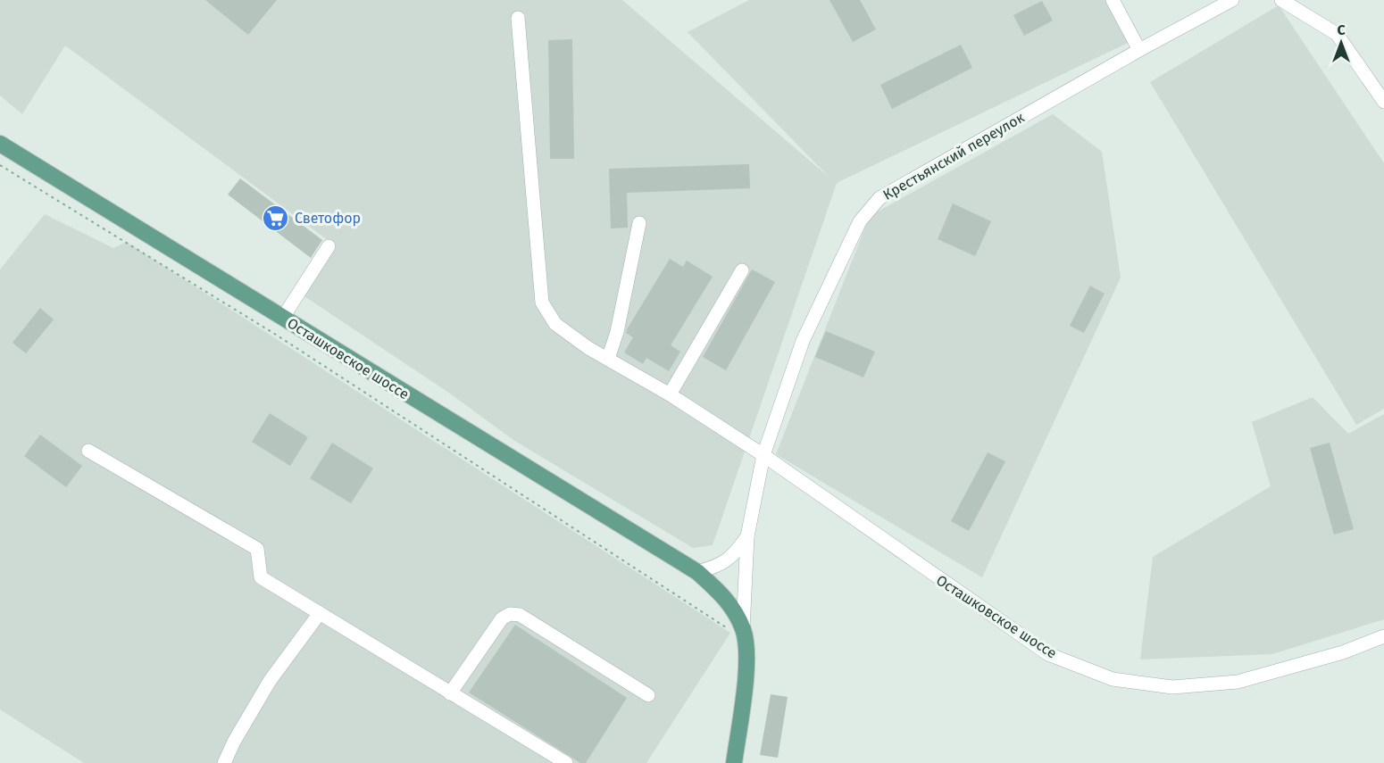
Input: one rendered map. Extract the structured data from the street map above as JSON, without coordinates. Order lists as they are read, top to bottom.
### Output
{
  "streets": {
    "main road": ["Осташковское шоссе"],
    "street": ["Крестьянский переулок"]
  },
  "crossings": [
    ["Крестьянский переулок", "Осташковское шоссе"]
  ],
  "places": {
    "supermarket": ["Светофор"]
  },
  "north": "top"
}
